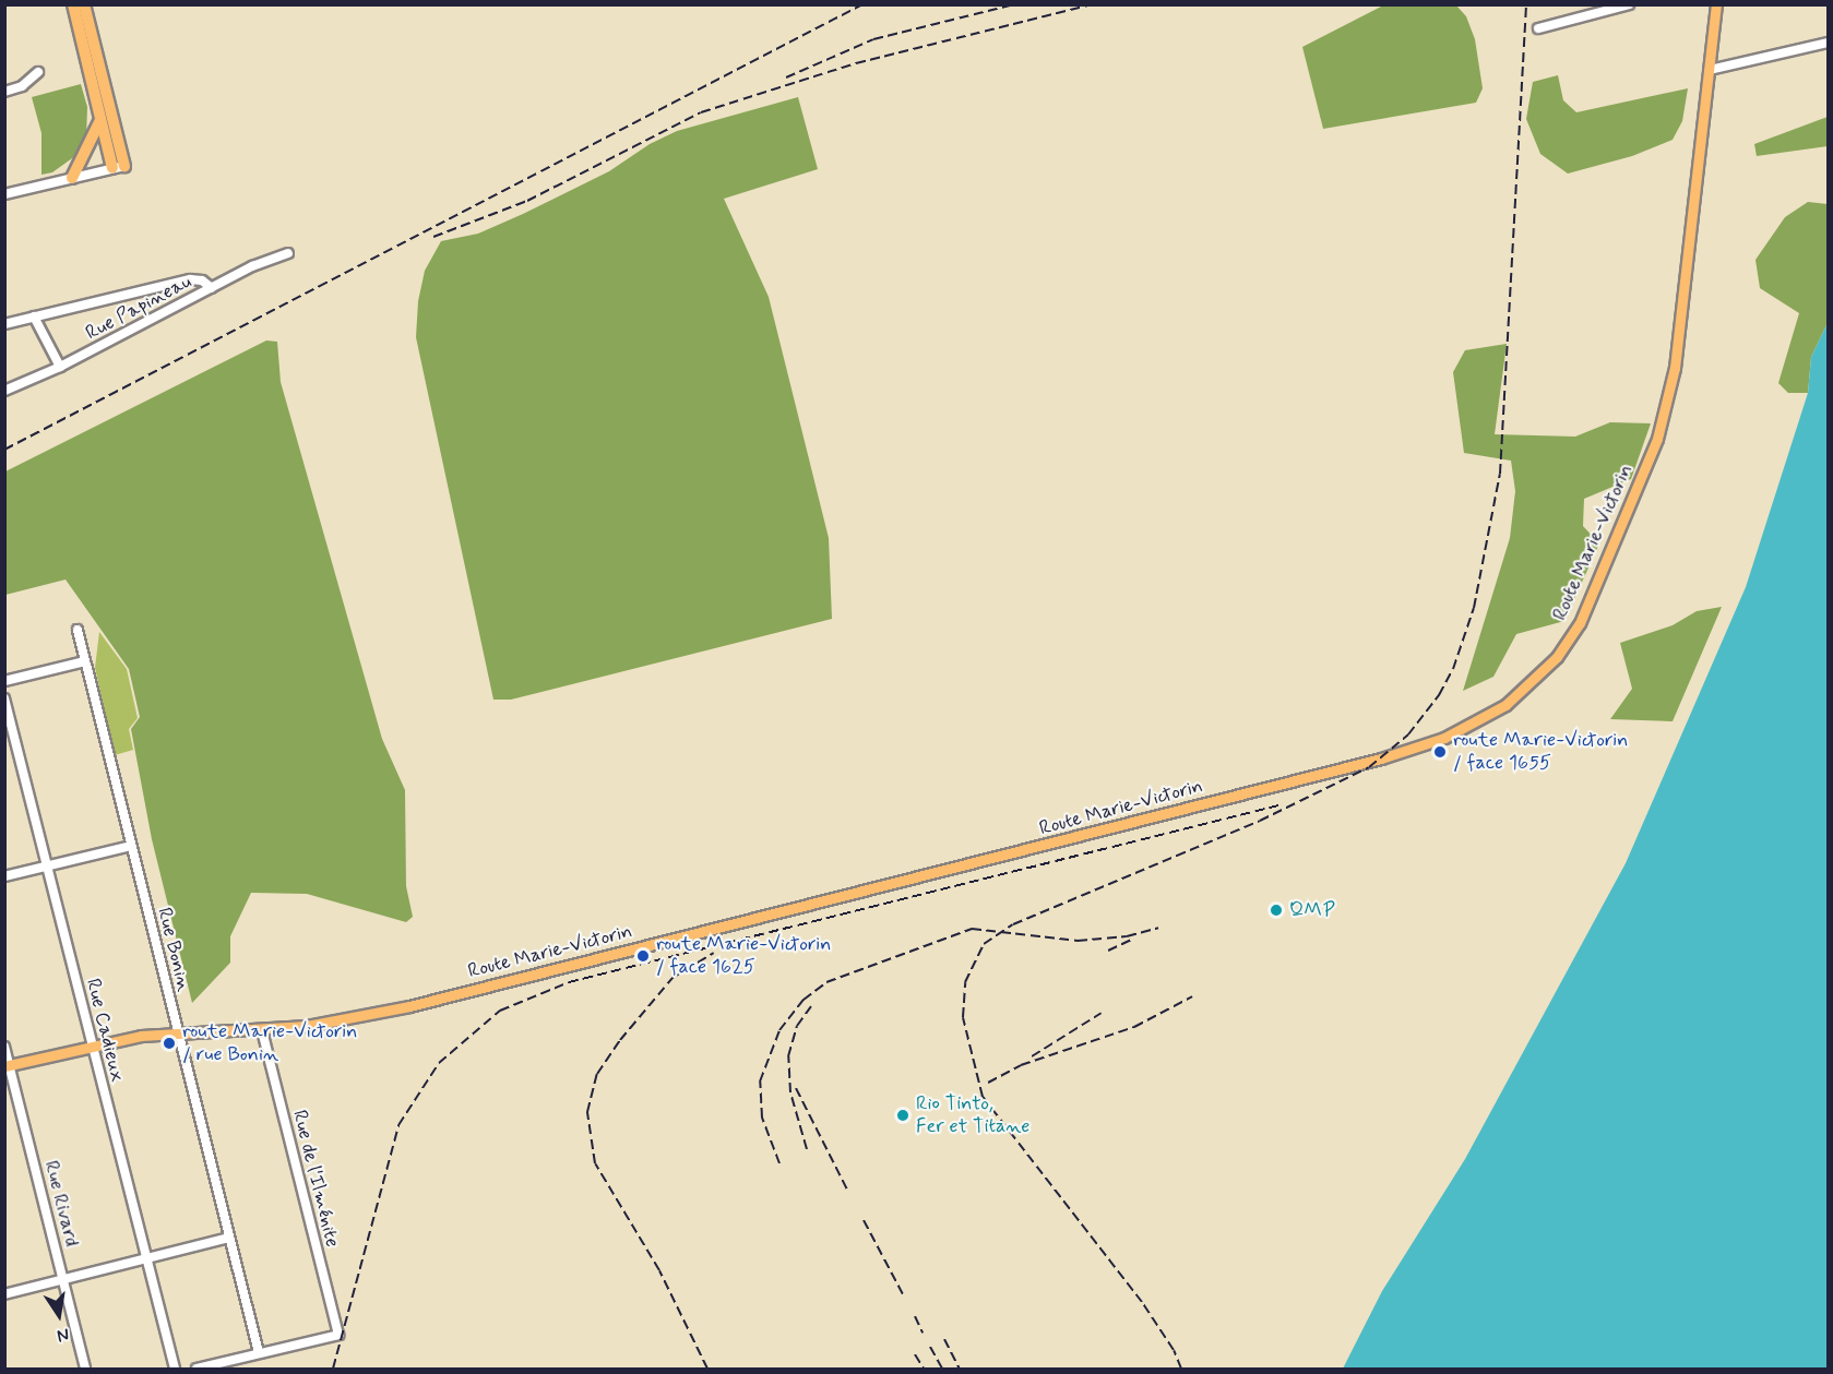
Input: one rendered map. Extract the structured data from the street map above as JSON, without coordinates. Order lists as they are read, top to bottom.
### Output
{
  "streets": {
    "main road": ["Route Marie-Victorin"],
    "street": [
      "Rue Papineau",
      "Rue Bonin",
      "Rue Cadieux",
      "Rue de l'Ilménite",
      "Rue Rivard"
    ]
  },
  "crossings": [
    ["Route Marie-Victorin", "Rue Bonin"],
    ["Route Marie-Victorin", "Rue Cadieux"],
    ["Route Marie-Victorin", "Rue de l'Ilménite"],
    ["Route Marie-Victorin", "Rue Rivard"],
    ["Rue Bonin", "Rue de l'Ilménite"]
  ],
  "places": [
    "route Marie-Victorin / face 1655",
    "QMP",
    "route Marie-Victorin / face 1625",
    "route Marie-Victorin / rue Bonin",
    "Rio Tinto, Fer et Titane"
  ],
  "north": "bottom"
}
